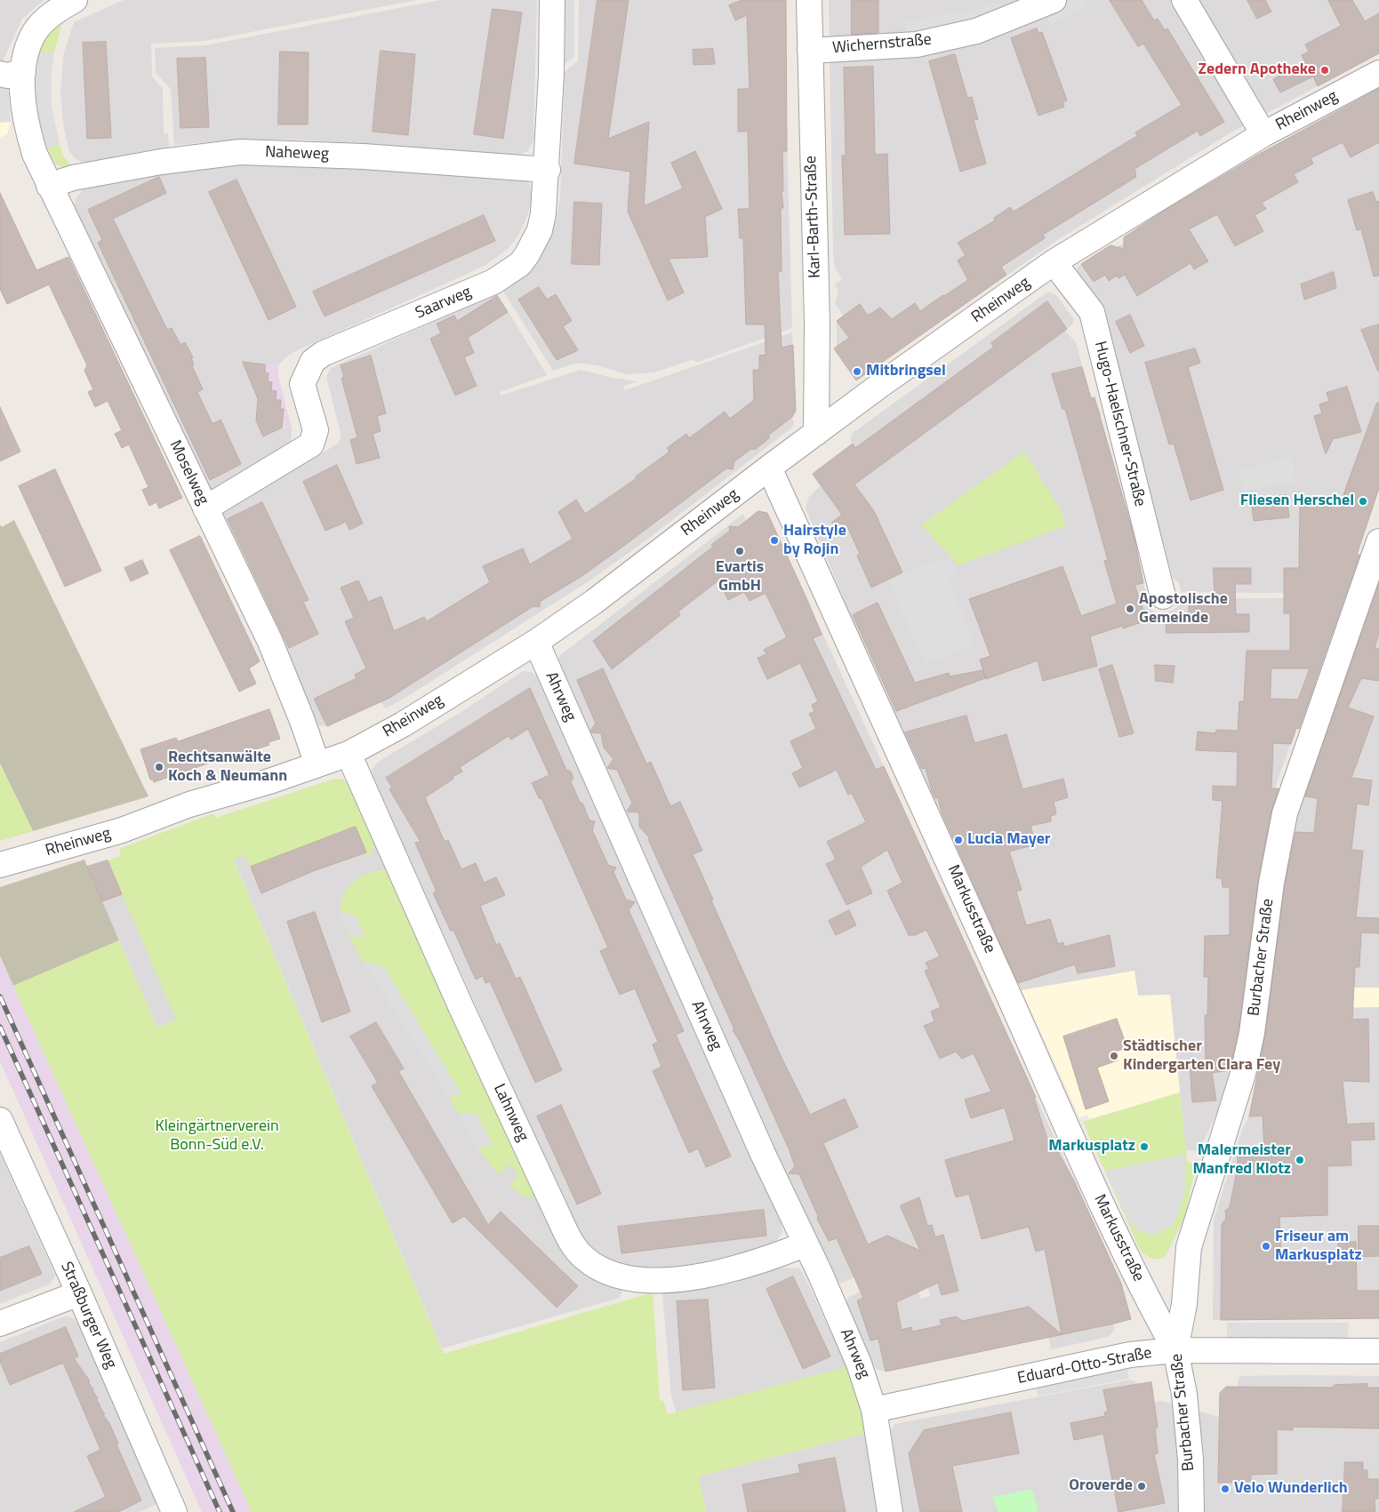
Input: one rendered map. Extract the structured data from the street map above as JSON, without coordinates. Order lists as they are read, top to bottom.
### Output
{
  "streets": {
    "street": [
      "Wichernstraße",
      "Rheinweg",
      "Naheweg",
      "Karl-Barth-Straße",
      "Saarweg",
      "Hugo-Haelschner-Straße",
      "Moselweg",
      "Ahrweg",
      "Markusstraße",
      "Burbacher Straße",
      "Lahnweg",
      "Straßburger Weg",
      "Eduard-Otto-Straße"
    ]
  },
  "crossings": [
    ["Wichernstraße", "Karl-Barth-Straße"],
    ["Rheinweg", "Karl-Barth-Straße"],
    ["Rheinweg", "Hugo-Haelschner-Straße"],
    ["Rheinweg", "Moselweg"],
    ["Rheinweg", "Ahrweg"],
    ["Rheinweg", "Markusstraße"],
    ["Rheinweg", "Lahnweg"],
    ["Naheweg", "Saarweg"],
    ["Naheweg", "Moselweg"],
    ["Saarweg", "Moselweg"],
    ["Ahrweg", "Lahnweg"],
    ["Ahrweg", "Eduard-Otto-Straße"],
    ["Markusstraße", "Burbacher Straße"],
    ["Markusstraße", "Eduard-Otto-Straße"],
    ["Burbacher Straße", "Eduard-Otto-Straße"]
  ],
  "parks": ["Kleingärtnerverein Bonn-Süd e.V."],
  "places": [
    "Zedern Apotheke",
    "Mitbringsel",
    "Fliesen Herschel",
    "Hairstyle by Rojin",
    "Evartis GmbH",
    "Apostolische Gemeinde",
    "Rechtsanwälte Koch & Neumann",
    "Lucia Mayer",
    "Städtischer Kindergarten Clara Fey",
    "Markusplatz",
    "Malermeister Manfred Klotz",
    "Friseur am Markusplatz",
    "Oroverde",
    "Velo Wunderlich"
  ]
}
